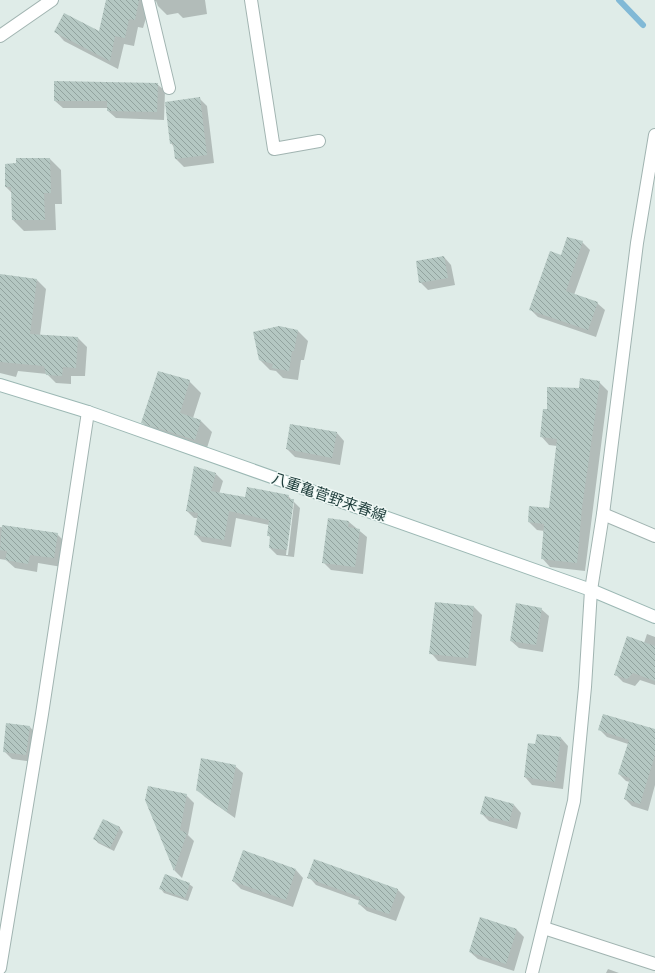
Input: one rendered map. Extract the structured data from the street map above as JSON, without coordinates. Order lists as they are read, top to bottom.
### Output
{
  "streets": {
    "street": ["八重亀菅野来春線"]
  }
}
